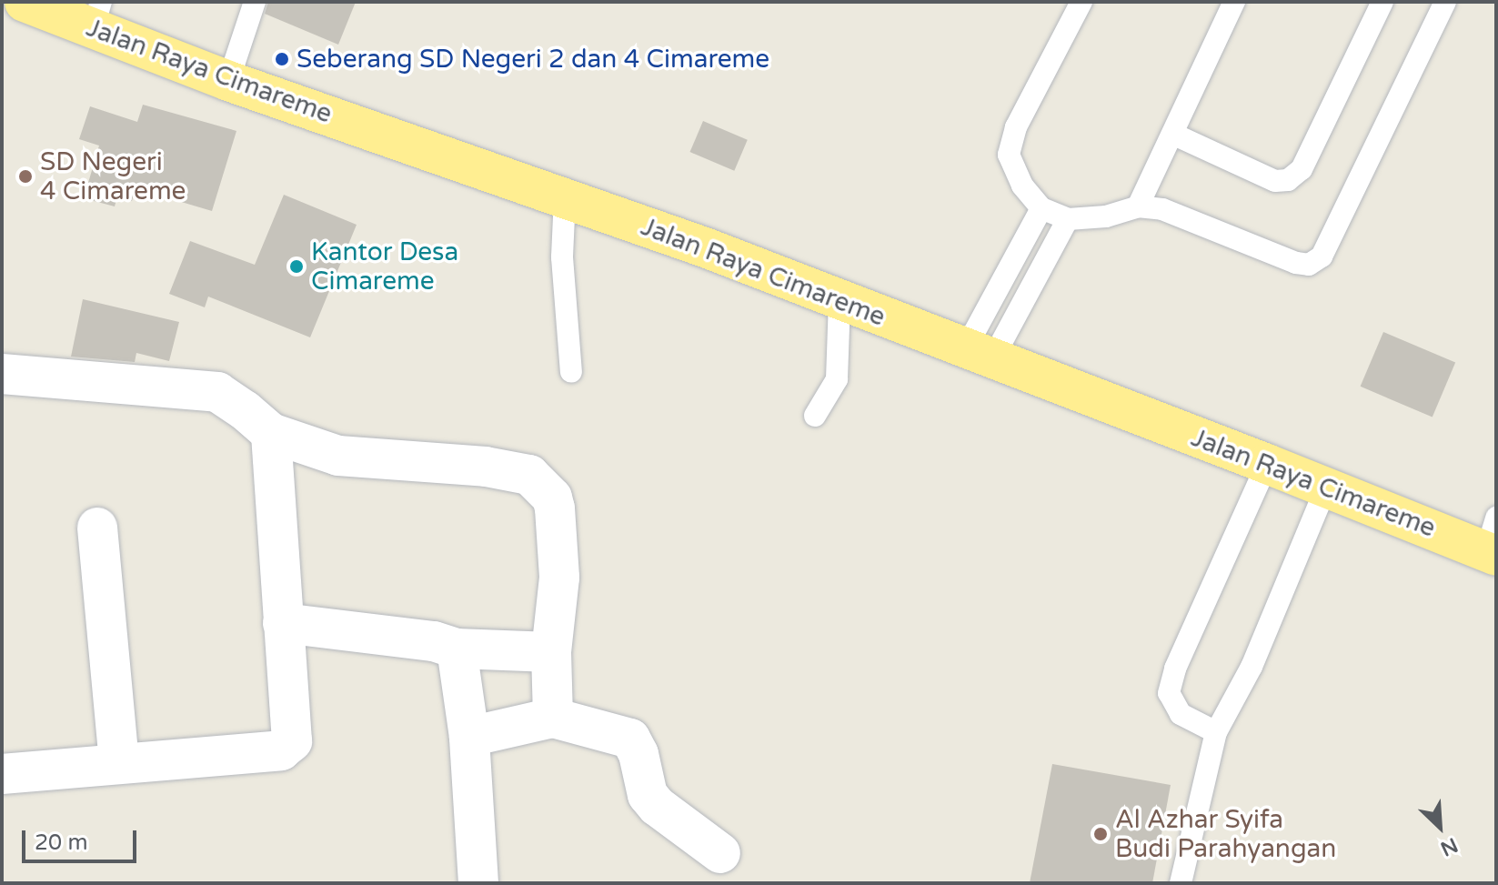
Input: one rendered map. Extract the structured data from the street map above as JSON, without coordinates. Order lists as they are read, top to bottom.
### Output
{
  "streets": {
    "highway": ["Jalan Raya Cimareme"]
  },
  "places": [
    "Seberang SD Negeri 2 dan 4 Cimareme",
    "SD Negeri 4 Cimareme",
    "Kantor Desa Cimareme",
    "Al Azhar Syifa Budi Parahyangan"
  ],
  "scale_bar": "20 m",
  "north": "bottom right"
}
